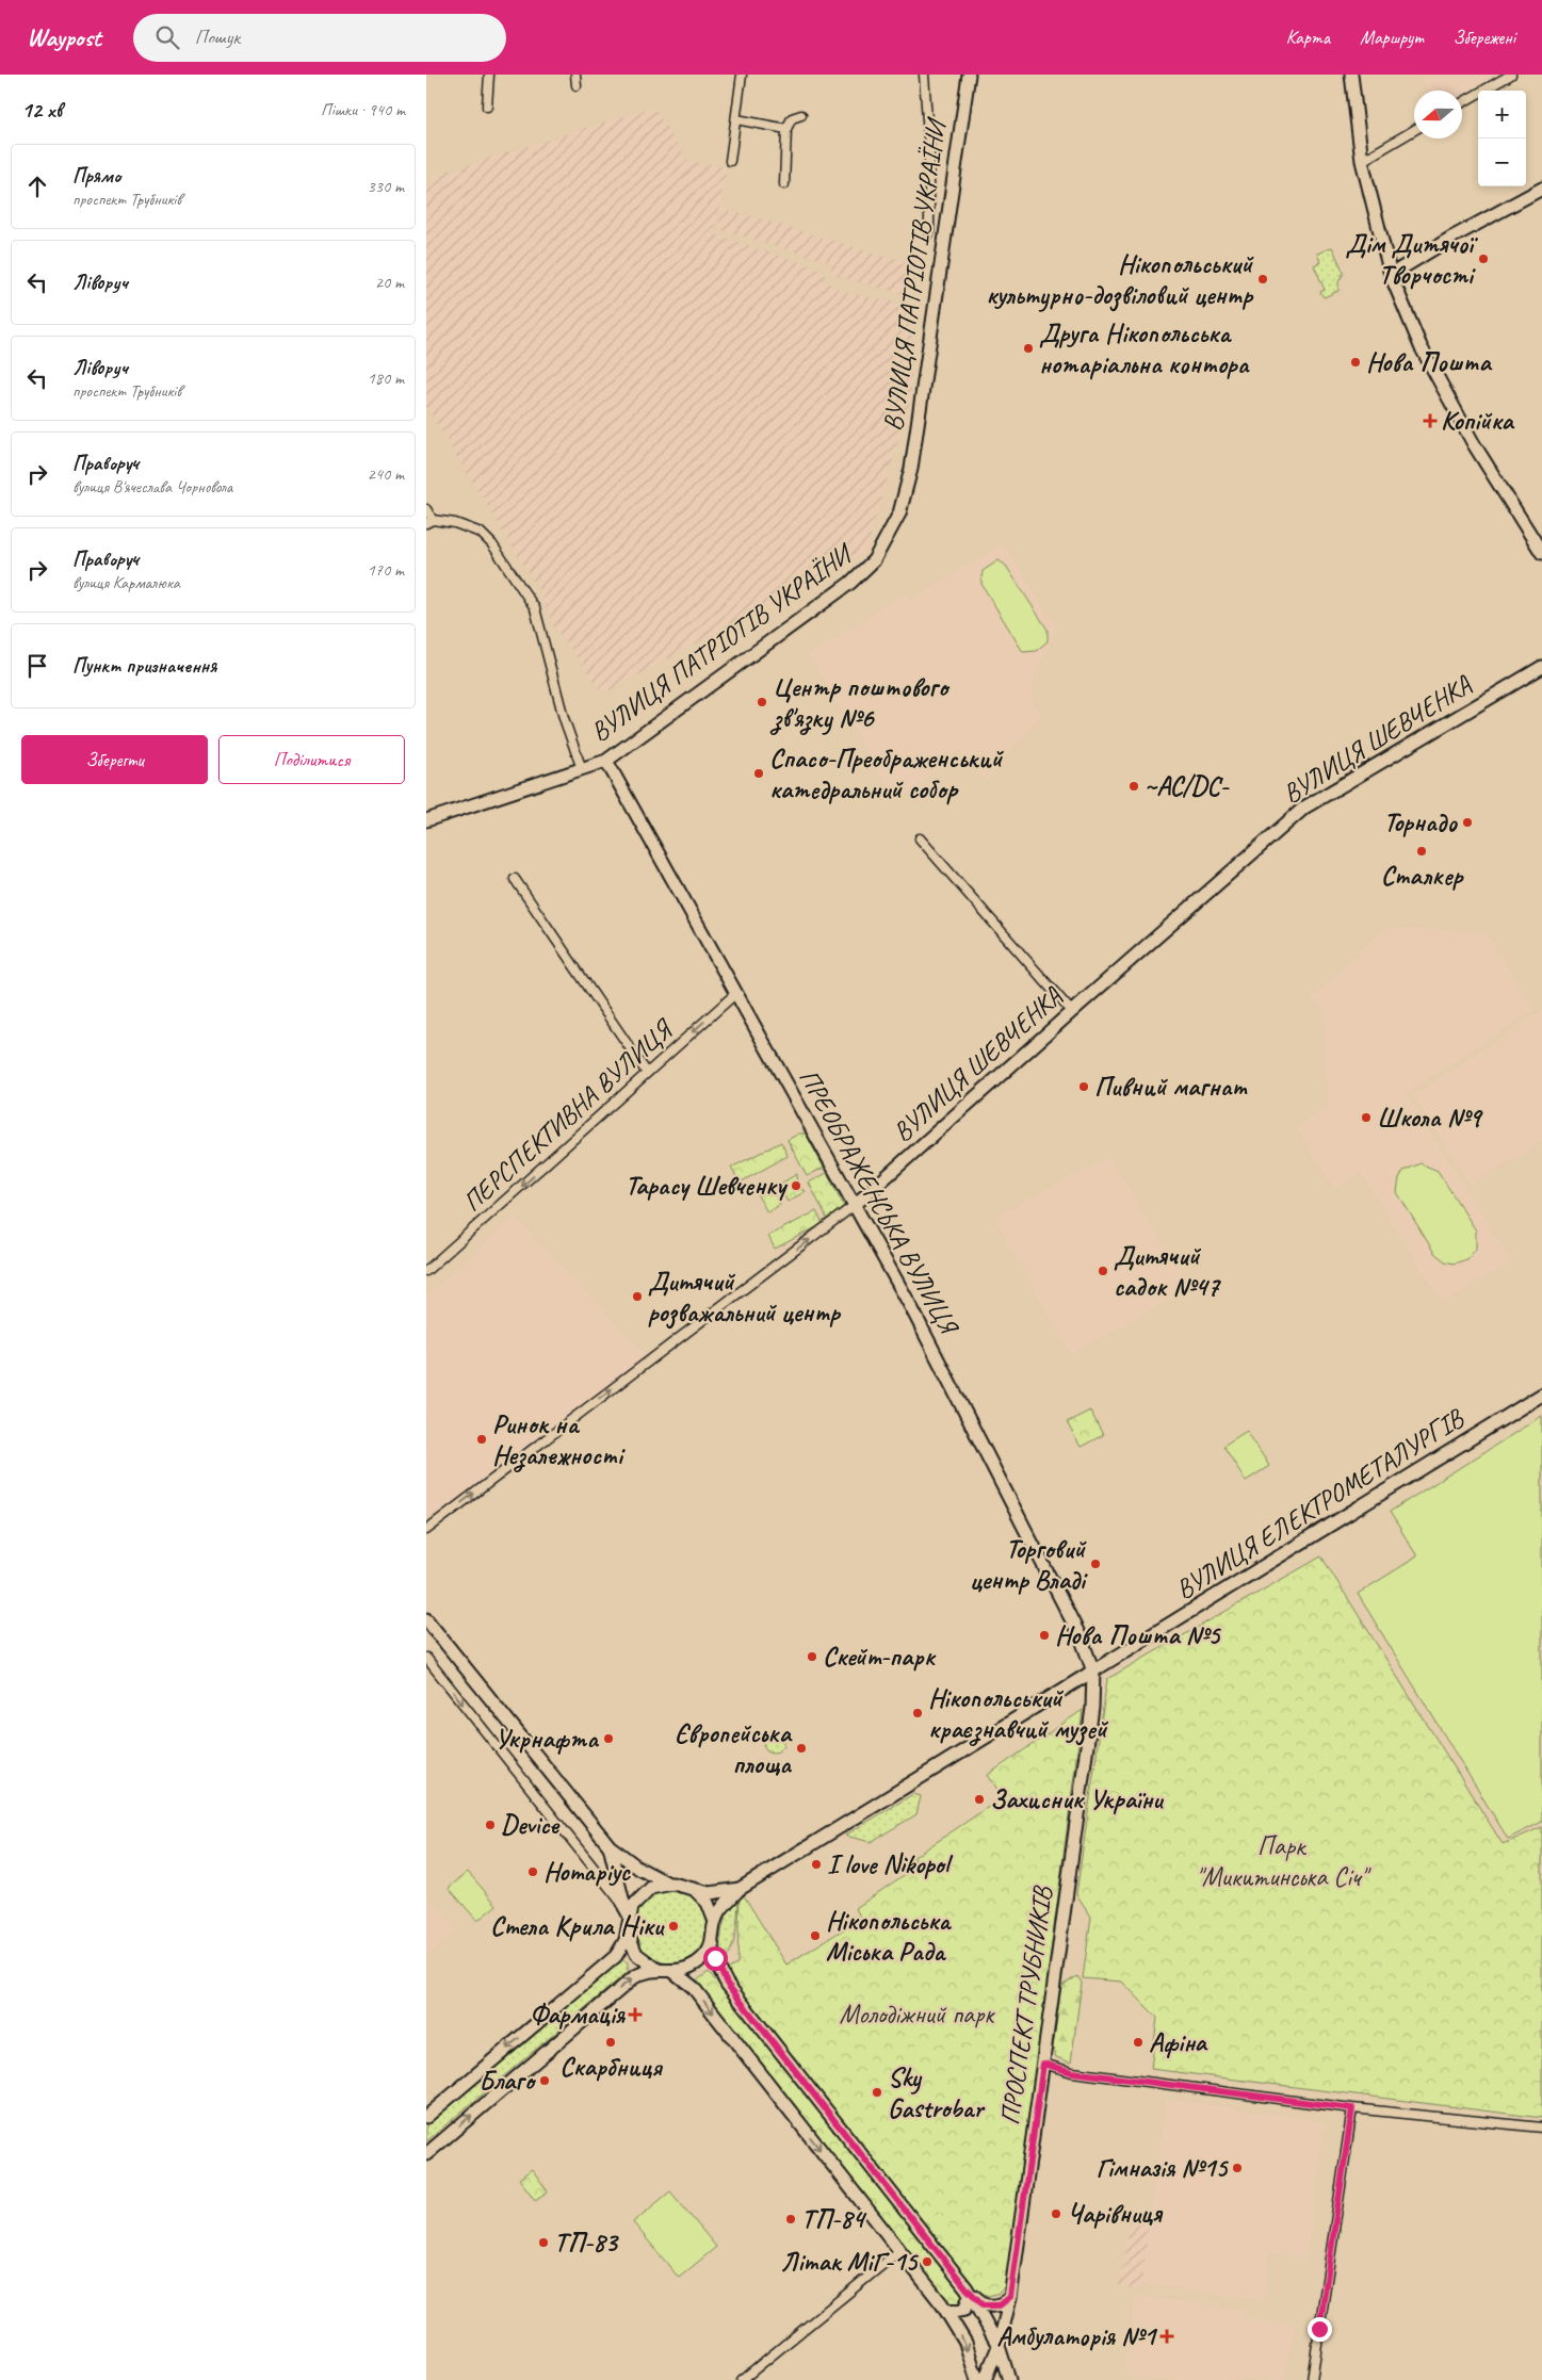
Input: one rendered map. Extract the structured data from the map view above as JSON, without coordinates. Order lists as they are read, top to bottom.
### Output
{
  "streets": {
    "main road": [
      "ВУЛИЦЯ ПАТРІОТІВ УКРАЇНИ",
      "ВУЛИЦЯ ШЕВЧЕНКА",
      "ПРЕОБРАЖЕНСЬКА ВУЛИЦЯ",
      "ВУЛИЦЯ ЕЛЕКТРОМЕТАЛУРГІВ",
      "ПРОСПЕКТ ТРУБНИКІВ"
    ],
    "street": ["ПЕРСПЕКТИВНА ВУЛИЦЯ"]
  },
  "crossings": [
    ["ВУЛИЦЯ ПАТРІОТІВ УКРАЇНИ", "ПРЕОБРАЖЕНСЬКА ВУЛИЦЯ"],
    ["ВУЛИЦЯ ШЕВЧЕНКА", "ПРЕОБРАЖЕНСЬКА ВУЛИЦЯ"],
    ["ПЕРСПЕКТИВНА ВУЛИЦЯ", "ПРЕОБРАЖЕНСЬКА ВУЛИЦЯ"],
    ["ПРЕОБРАЖЕНСЬКА ВУЛИЦЯ", "ВУЛИЦЯ ЕЛЕКТРОМЕТАЛУРГІВ"],
    ["ПРЕОБРАЖЕНСЬКА ВУЛИЦЯ", "ПРОСПЕКТ ТРУБНИКІВ"],
    ["ВУЛИЦЯ ЕЛЕКТРОМЕТАЛУРГІВ", "ПРОСПЕКТ ТРУБНИКІВ"]
  ],
  "one_way": ["ВУЛИЦЯ ШЕВЧЕНКА", "ПЕРСПЕКТИВНА ВУЛИЦЯ"],
  "parks": ["Парк \"Микитинська Січ\"", "Молодіжний парк"],
  "places": {
    "other": [
      "Дім Дитячої Творчості",
      "Нікопольський культурно-дозвіловий центр",
      "Друга Нікопольська нотаріальна контора",
      "Нова Пошта",
      "Центр поштового зв'язку №6",
      "Спасо-Преображенський катедральний собор",
      "~AC/DC-",
      "Торнадо",
      "Сталкер",
      "Пивний магнат",
      "Школа №9",
      "Тарасу Шевченку",
      "Дитячий садок №47",
      "Дитячий розважальний центр",
      "Ринок на Незалежності",
      "Торговий центр Владі",
      "Нова Пошта №5",
      "Скейт-парк",
      "Нiкопольський краєзнавчий музей",
      "Укрнафта",
      "Європейська площа",
      "Захисник України",
      "Device",
      "I love Nikopol",
      "Нотаріус",
      "Стела Крила Ніки",
      "Нiкопольська Міська Рада",
      "Скарбниця",
      "Афіна",
      "Благо",
      "Sky Gastrobar",
      "Гімназія №15",
      "Чарівниця",
      "ТП-84",
      "ТП-83",
      "Літак МіГ-15"
    ],
    "health": ["Копійка", "Фармація", "Амбулаторія №1"]
  },
  "north": "left",
  "page": {
    "header": "Waypost",
    "search": "Пошук",
    "nav": ["Карта", "Маршрут", "Збережені"],
    "heading": ["12 хв", "Пішки · 940 m"],
    "map_buttons": ["+", "−"],
    "list": [
      ["Прямо", "проспект Трубників", "330 m"],
      ["Ліворуч", "20 m"],
      ["Ліворуч", "проспект Трубників", "180 m"],
      ["Праворуч", "вулиця В'ячеслава Чорновола", "240 m"],
      ["Праворуч", "вулиця Кармалюка", "170 m"],
      "Пункт призначення"
    ],
    "buttons": ["Зберегти", "Поділитися"]
  }
}
